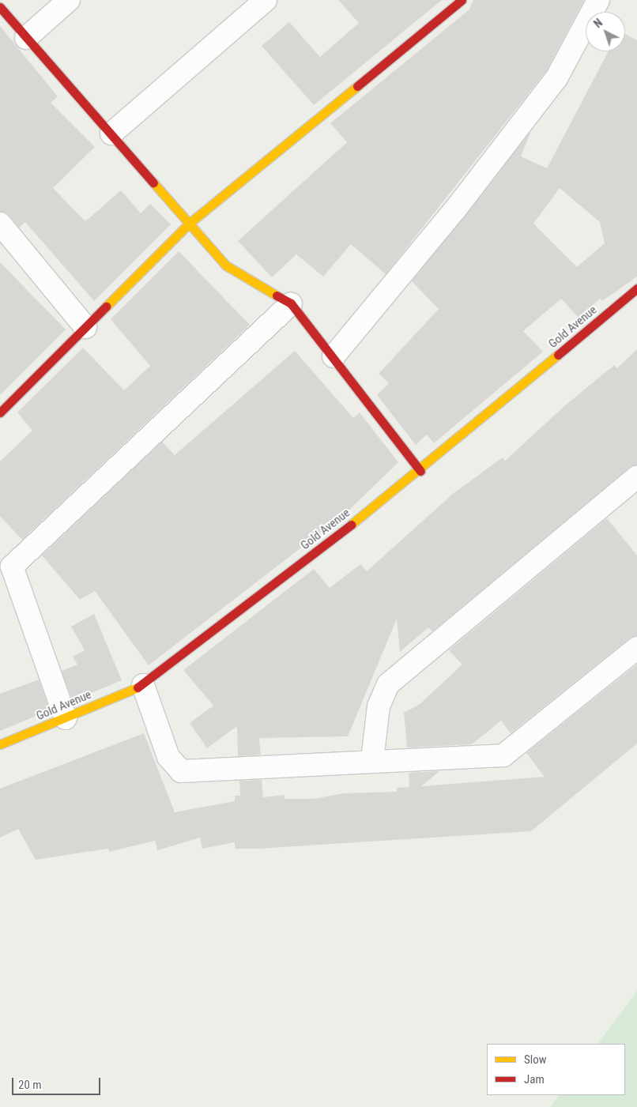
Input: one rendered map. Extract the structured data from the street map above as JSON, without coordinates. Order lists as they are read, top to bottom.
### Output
{
  "streets": {
    "street": ["Gold Avenue"]
  },
  "legend": ["Slow", "Jam"],
  "scale_bar": "20 m",
  "north": "top left"
}
